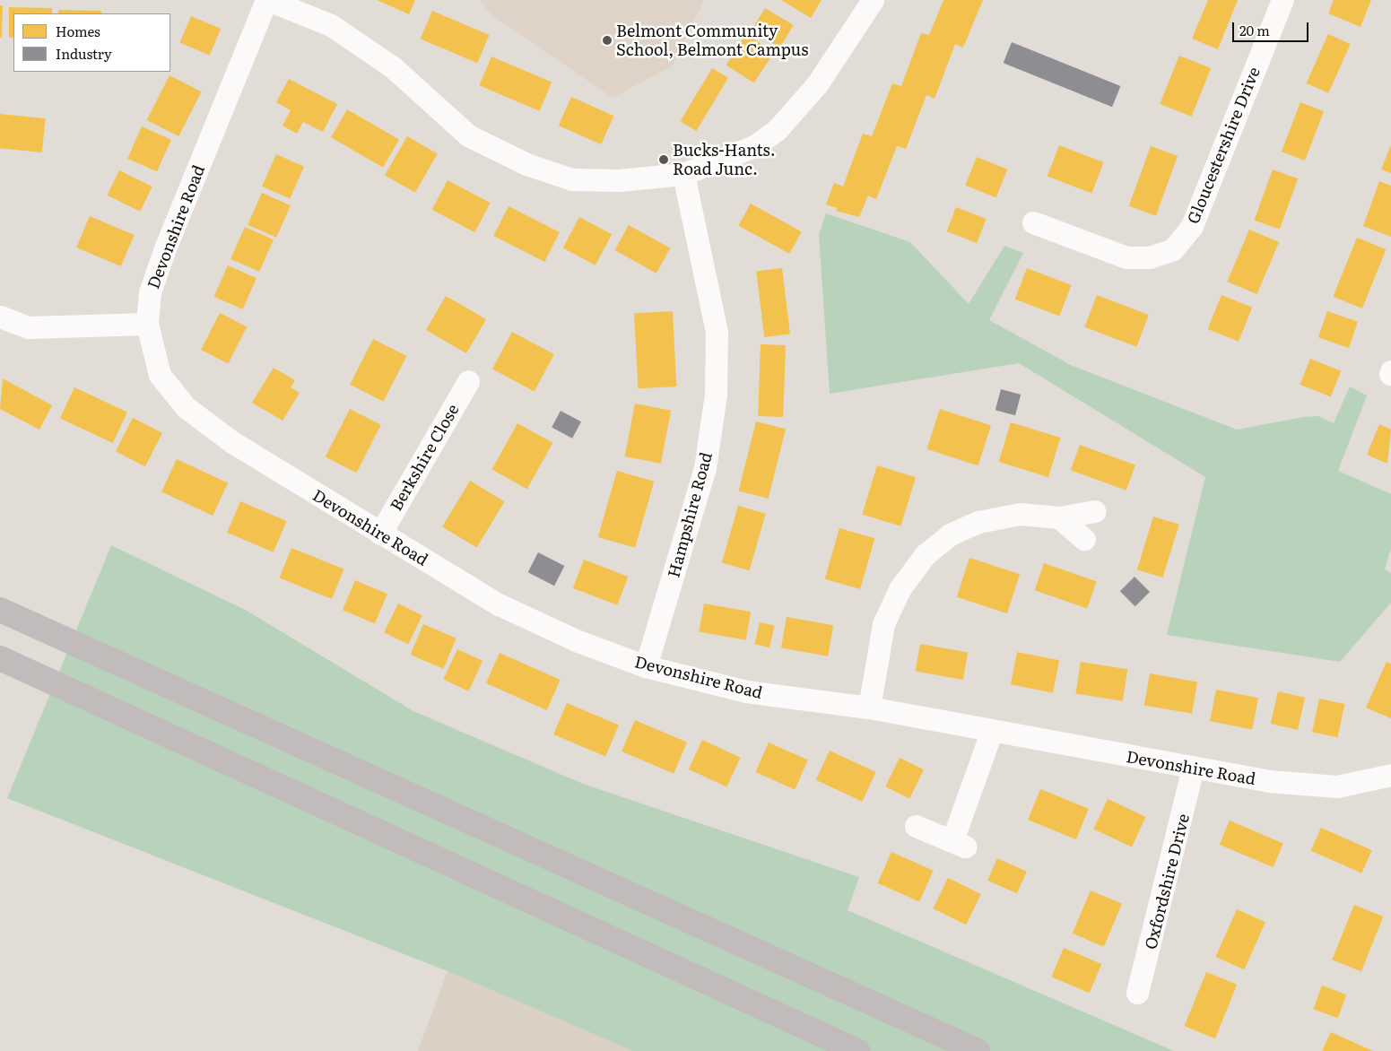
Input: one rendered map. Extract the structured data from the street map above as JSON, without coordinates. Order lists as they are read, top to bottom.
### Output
{
  "streets": {
    "street": [
      "Gloucestershire Drive",
      "Devonshire Road",
      "Berkshire Close",
      "Hampshire Road",
      "Oxfordshire Drive"
    ]
  },
  "crossings": [
    ["Devonshire Road", "Berkshire Close"],
    ["Devonshire Road", "Hampshire Road"],
    ["Devonshire Road", "Oxfordshire Drive"]
  ],
  "places": ["Belmont Community School, Belmont Campus", "Bucks-Hants. Road Junc."],
  "legend": ["Homes", "Industry"],
  "scale_bar": "20 m"
}
